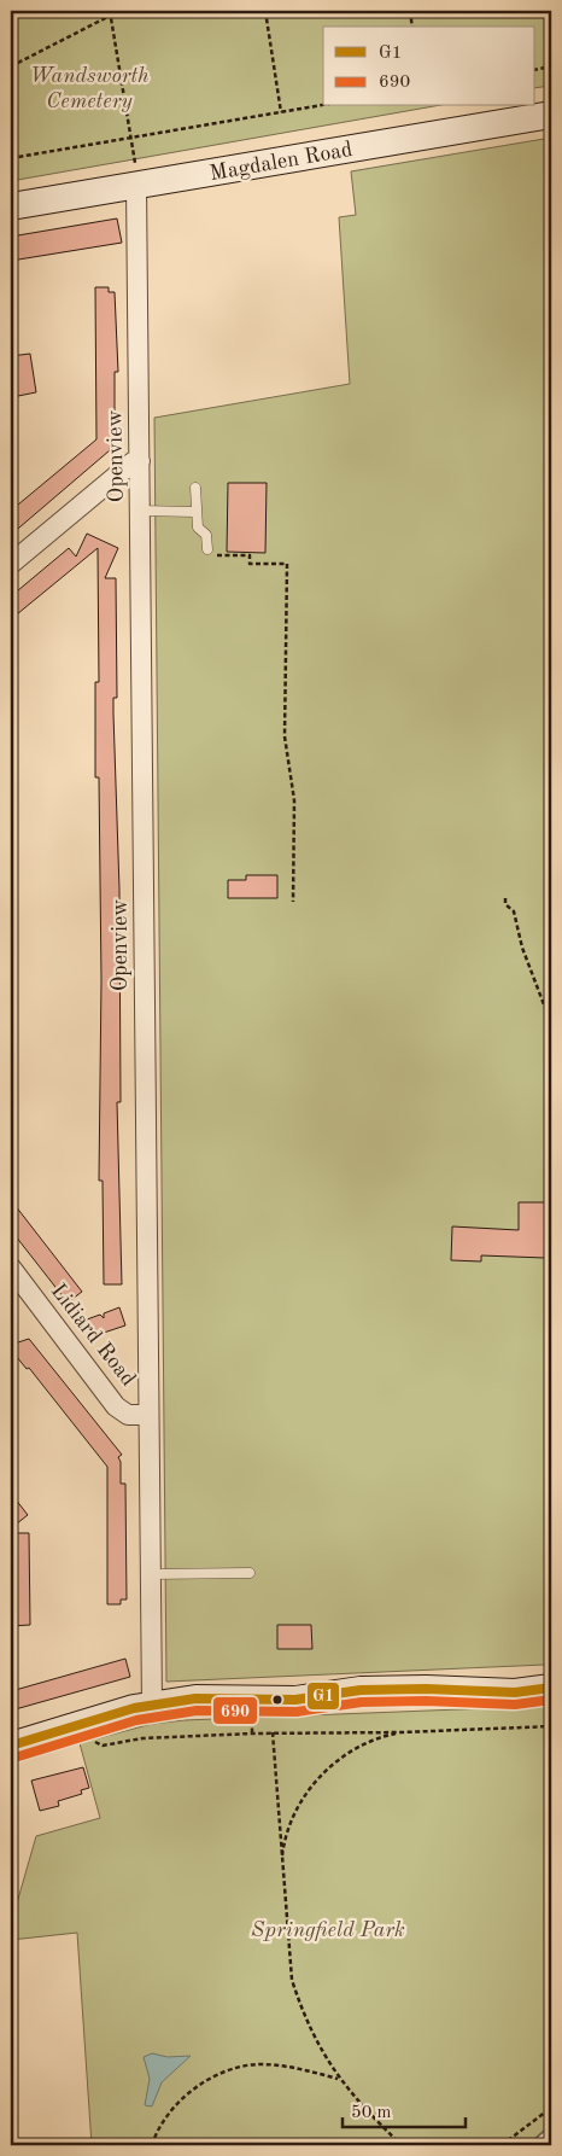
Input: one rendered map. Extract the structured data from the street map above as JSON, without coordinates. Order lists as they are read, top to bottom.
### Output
{
  "streets": {
    "main road": ["Magdalen Road"],
    "street": ["Openview", "Lidiard Road"]
  },
  "crossings": [
    ["Magdalen Road", "Openview"],
    ["Openview", "Lidiard Road"]
  ],
  "parks": ["Wandsworth Cemetery", "Springfield Park"],
  "lines": ["transit line G1", "transit line 690"],
  "legend": ["G1", "690"],
  "scale_bar": "50 m"
}
